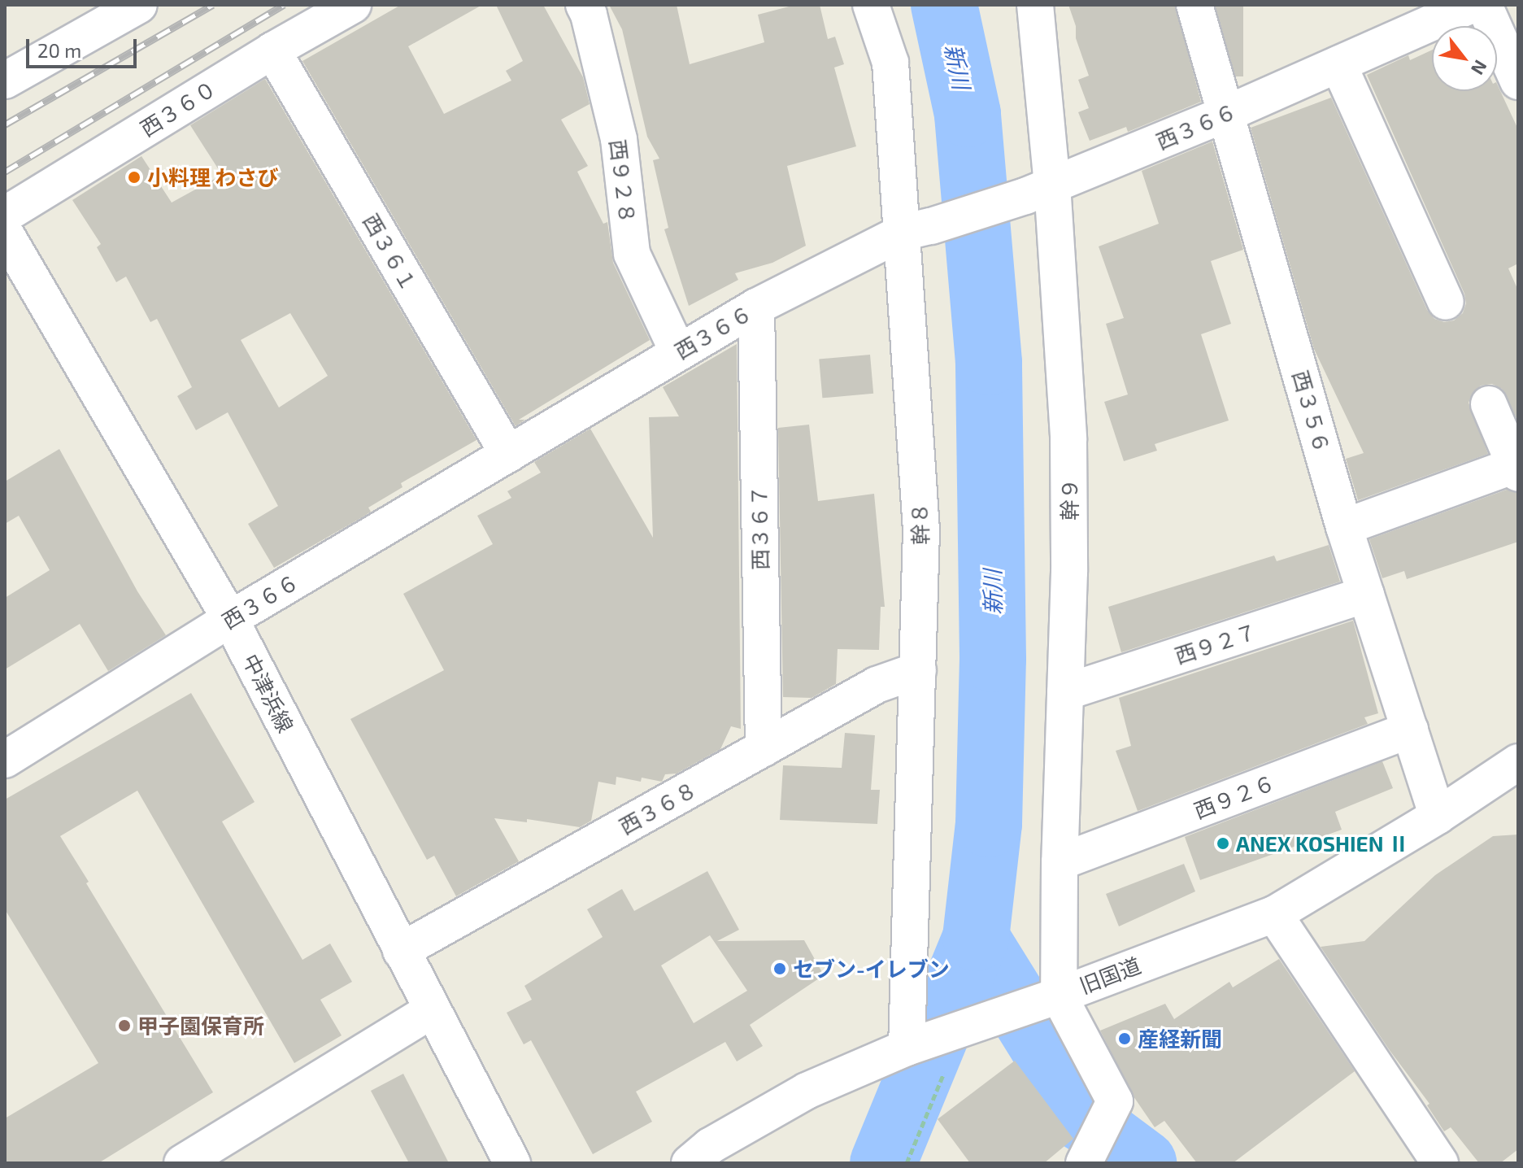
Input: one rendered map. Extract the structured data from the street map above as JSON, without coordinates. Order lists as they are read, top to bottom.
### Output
{
  "streets": {
    "street": [
      "西３６０",
      "西３６６",
      "西９２８",
      "西３６１",
      "西３５６",
      "幹９",
      "幹８",
      "西３６７",
      "西９２７",
      "中津浜線",
      "西９２６",
      "西３６８",
      "旧国道"
    ]
  },
  "crossings": [
    ["西３６０", "西３６１"],
    ["西３６６", "西９２８"],
    ["西３６６", "西３６１"],
    ["西３６６", "西３５６"],
    ["西３６６", "幹９"],
    ["西３６６", "幹８"],
    ["西３６６", "西３６７"],
    ["西３６６", "中津浜線"],
    ["西３５６", "西９２７"],
    ["西３５６", "西９２６"],
    ["西３５６", "旧国道"],
    ["幹９", "西９２７"],
    ["幹９", "西９２６"],
    ["幹９", "旧国道"],
    ["幹８", "西３６８"],
    ["幹８", "旧国道"],
    ["西３６７", "西３６８"],
    ["中津浜線", "西３６８"]
  ],
  "water": ["新川"],
  "places": [
    "小料理 わさび",
    "ANEX KOSHIEN Ⅱ",
    "セブン-イレブン",
    "甲子園保育所",
    "産経新聞"
  ],
  "scale_bar": "20 m",
  "north": "bottom right"
}
